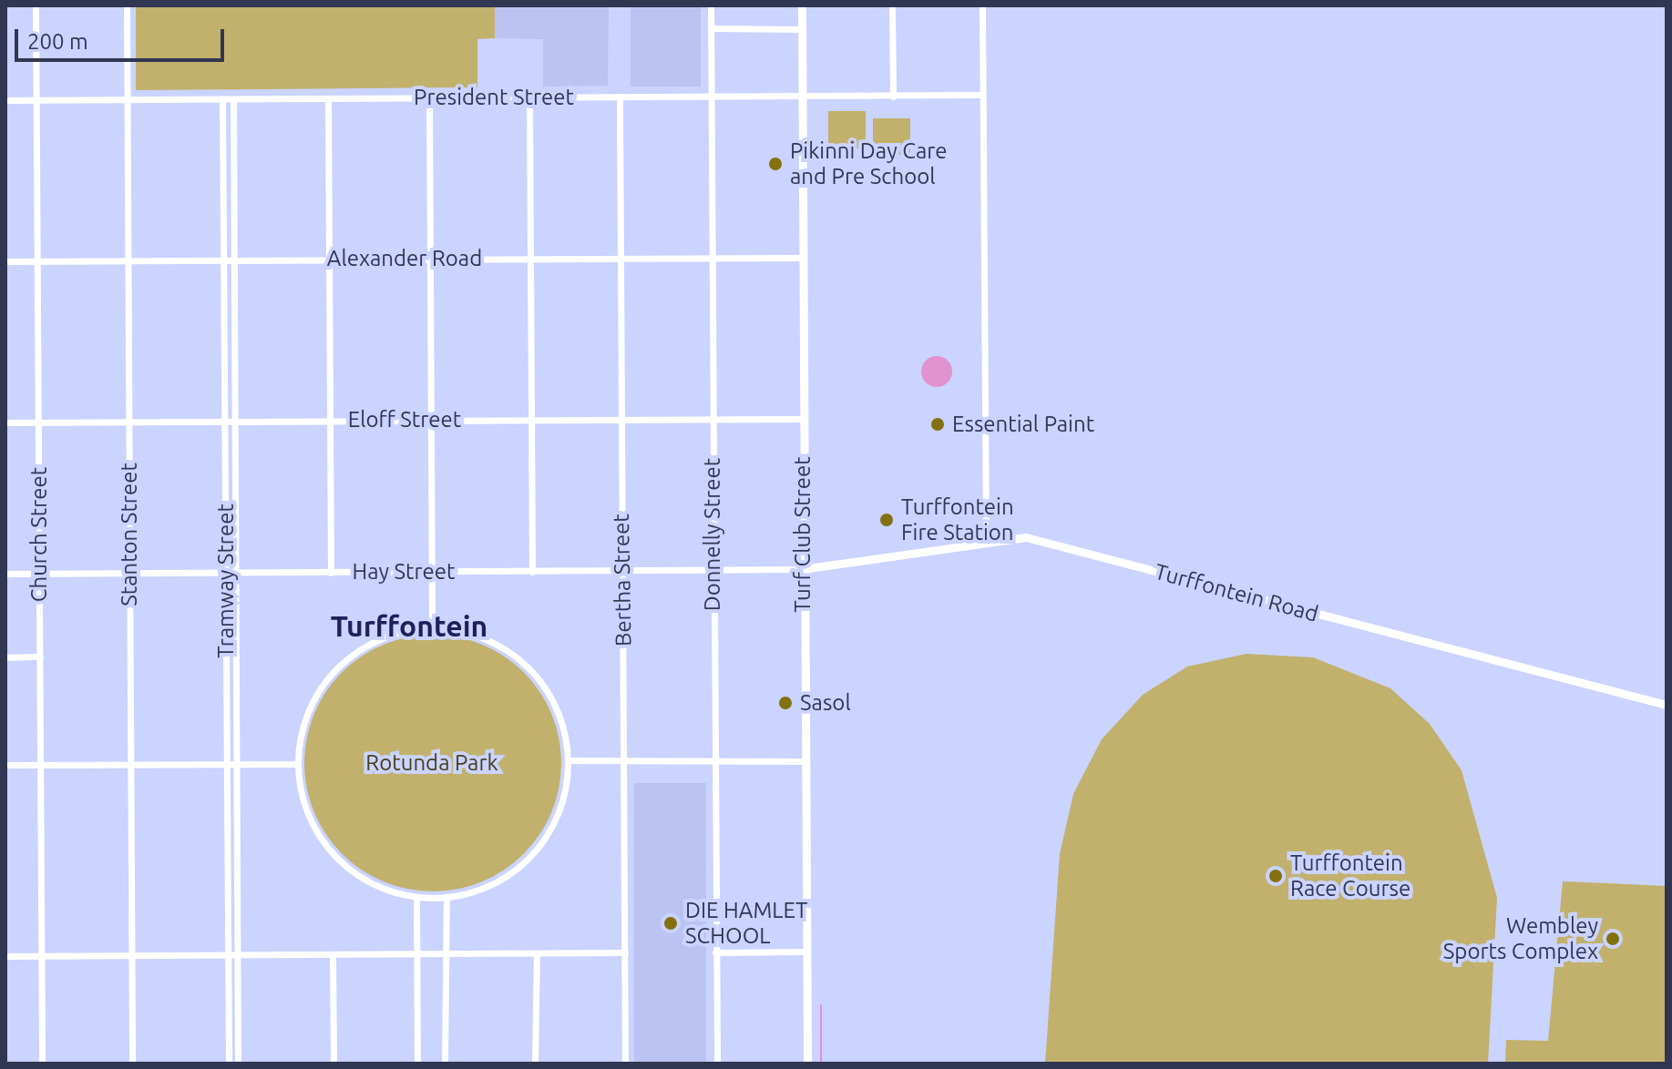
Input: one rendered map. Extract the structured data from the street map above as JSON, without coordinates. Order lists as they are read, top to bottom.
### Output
{
  "streets": {
    "main road": ["Turf Club Street", "Turffontein Road"],
    "street": [
      "President Street",
      "Alexander Road",
      "Eloff Street",
      "Church Street",
      "Stanton Street",
      "Donnelly Street",
      "Hay Street",
      "Bertha Street",
      "Tramway Street"
    ]
  },
  "crossings": [
    ["President Street", "Church Street"],
    ["President Street", "Stanton Street"],
    ["President Street", "Donnelly Street"],
    ["President Street", "Turf Club Street"],
    ["President Street", "Bertha Street"],
    ["President Street", "Tramway Street"],
    ["Alexander Road", "Church Street"],
    ["Alexander Road", "Stanton Street"],
    ["Alexander Road", "Donnelly Street"],
    ["Alexander Road", "Turf Club Street"],
    ["Alexander Road", "Bertha Street"],
    ["Alexander Road", "Tramway Street"],
    ["Eloff Street", "Church Street"],
    ["Eloff Street", "Stanton Street"],
    ["Eloff Street", "Donnelly Street"],
    ["Eloff Street", "Turf Club Street"],
    ["Eloff Street", "Bertha Street"],
    ["Eloff Street", "Tramway Street"],
    ["Church Street", "Hay Street"],
    ["Stanton Street", "Hay Street"],
    ["Donnelly Street", "Hay Street"],
    ["Turf Club Street", "Hay Street"],
    ["Turf Club Street", "Turffontein Road"],
    ["Hay Street", "Bertha Street"],
    ["Hay Street", "Tramway Street"],
    ["Hay Street", "Turffontein Road"]
  ],
  "districts": ["Turffontein"],
  "parks": ["Rotunda Park"],
  "places": [
    "Pikinni Day Care and Pre School",
    "Essential Paint",
    "Turffontein Fire Station",
    "Sasol",
    "Turffontein Race Course",
    "DIE HAMLET SCHOOL",
    "Wembley Sports Complex"
  ],
  "scale_bar": "200 m"
}
